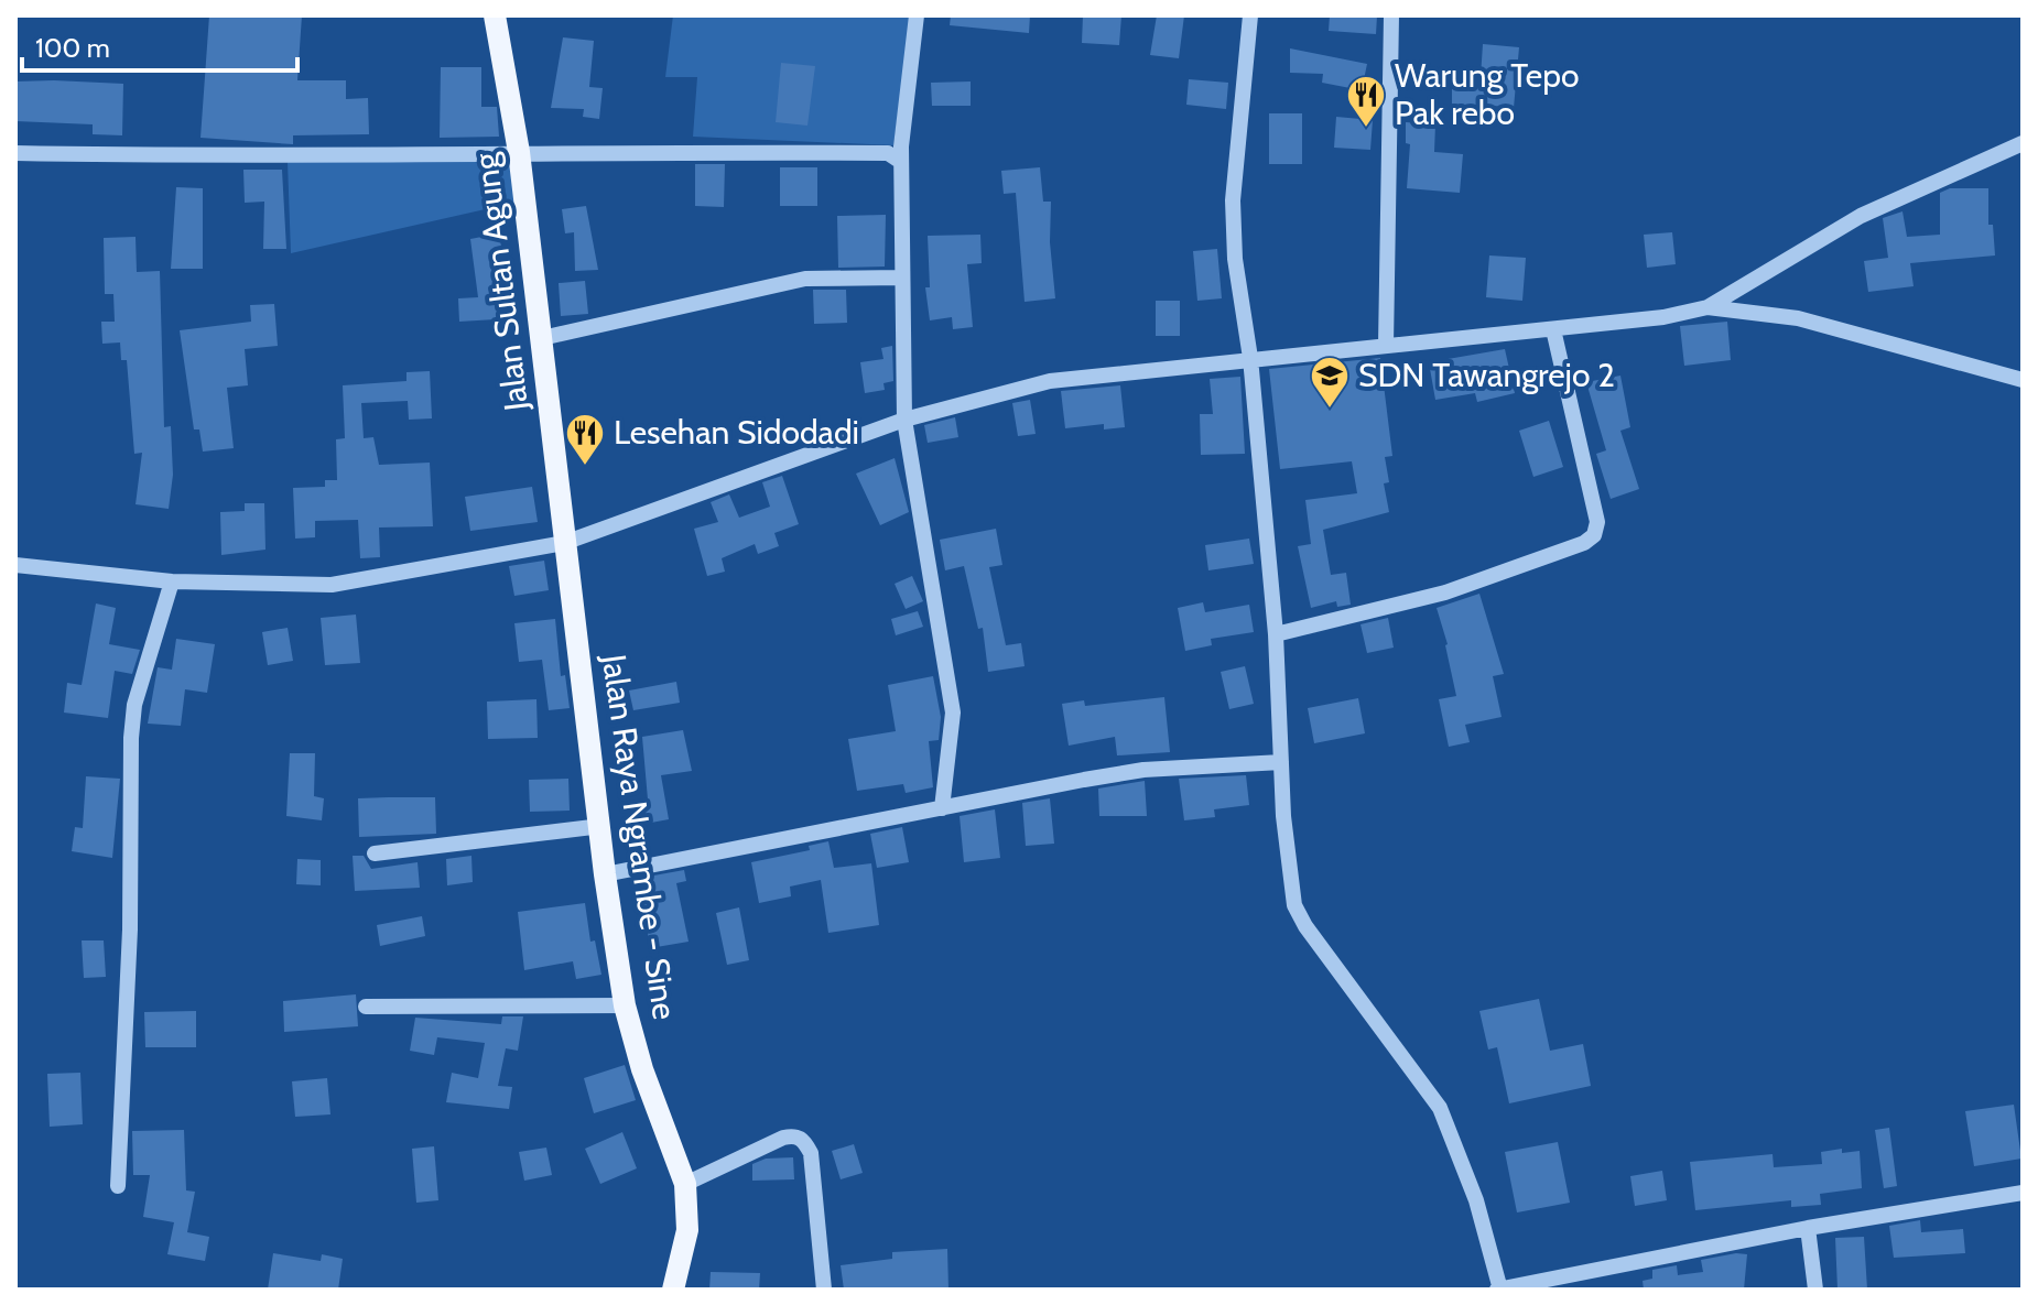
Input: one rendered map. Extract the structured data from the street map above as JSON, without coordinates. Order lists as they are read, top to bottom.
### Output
{
  "streets": {
    "main road": ["Jalan Sultan Agung", "Jalan Raya Ngrambe - Sine"]
  },
  "crossings": [
    ["Jalan Sultan Agung", "Jalan Raya Ngrambe - Sine"]
  ],
  "places": {
    "restaurant": ["Warung Tepo Pak rebo", "Lesehan Sidodadi"],
    "school or university": ["SDN Tawangrejo 2"]
  },
  "scale_bar": "100 m"
}
